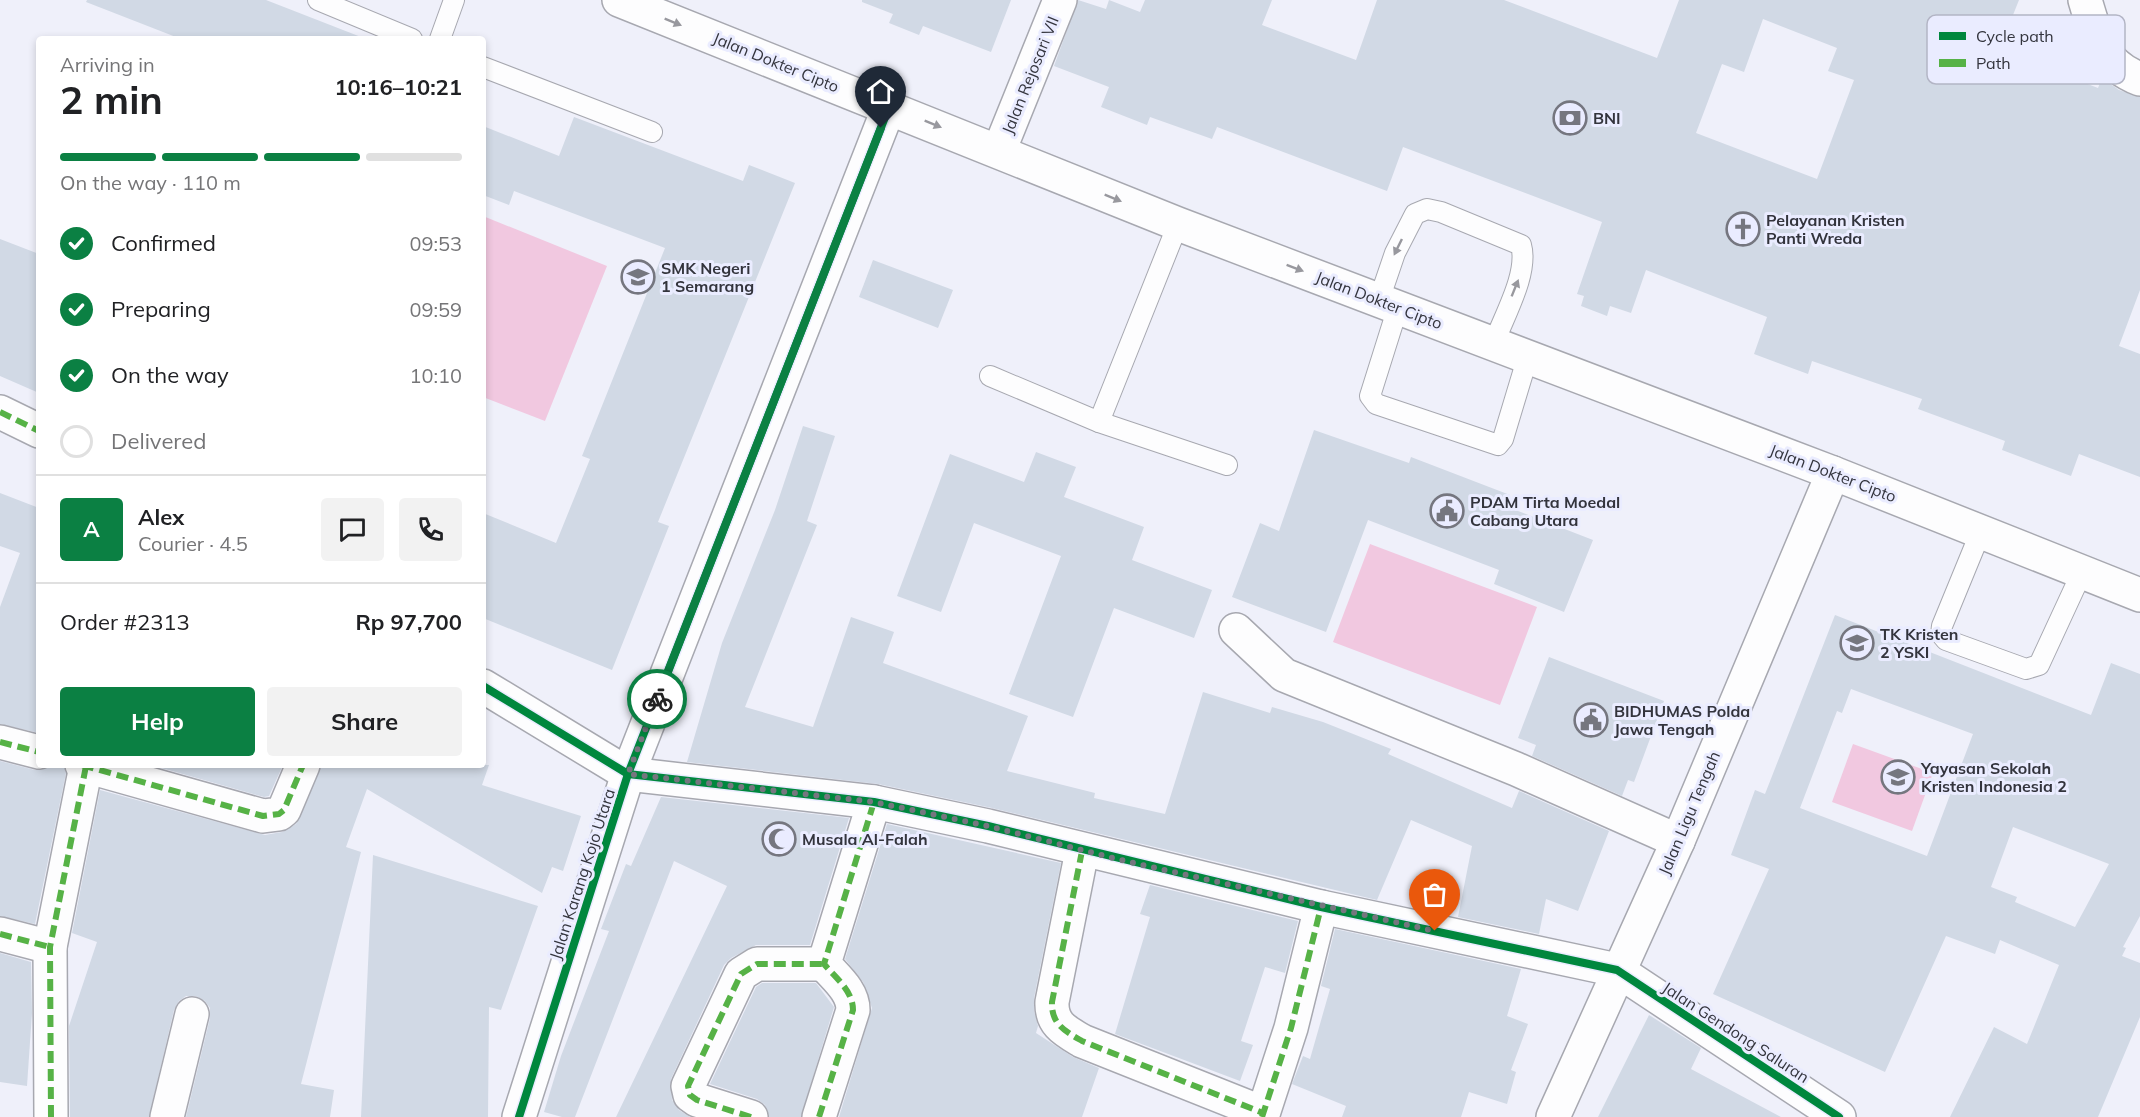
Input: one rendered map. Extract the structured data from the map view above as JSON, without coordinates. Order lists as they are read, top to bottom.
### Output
{
  "streets": {
    "main road": [
      "Jalan Dokter Cipto",
      "Jalan Rejosari VII",
      "Jalan Ligu Tengah",
      "Jalan Karang Kojo Utara",
      "Jalan Gendong Saluran"
    ]
  },
  "crossings": [
    ["Jalan Dokter Cipto", "Jalan Rejosari VII"],
    ["Jalan Dokter Cipto", "Jalan Ligu Tengah"],
    ["Jalan Dokter Cipto", "Jalan Karang Kojo Utara"],
    ["Jalan Ligu Tengah", "Jalan Gendong Saluran"]
  ],
  "one_way": ["Jalan Dokter Cipto"],
  "places": {
    "bank": ["BNI"],
    "church": ["Pelayanan Kristen Panti Wreda"],
    "school or university": ["SMK Negeri 1 Semarang", "TK Kristen 2 YSKI", "Yayasan Sekolah Kristen Indonesia 2"],
    "public building": ["PDAM Tirta Moedal Cabang Utara", "BIDHUMAS Polda Jawa Tengah"],
    "mosque": ["Musala Al-Falah"]
  },
  "legend": ["Cycle path", "Path"],
  "page": {
    "heading": ["2 min", "Arriving in", "10:16–10:21"],
    "panel": [
      "Alex",
      "Courier · 4.5",
      "Order #2313",
      "Rp 97,700"
    ],
    "bar": "On the way · 110 m",
    "list": [
      ["Confirmed", "09:53"],
      ["Preparing", "09:59"],
      ["On the way", "10:10"],
      "Delivered"
    ],
    "round": "A",
    "buttons": ["Help", "Share"]
  }
}
